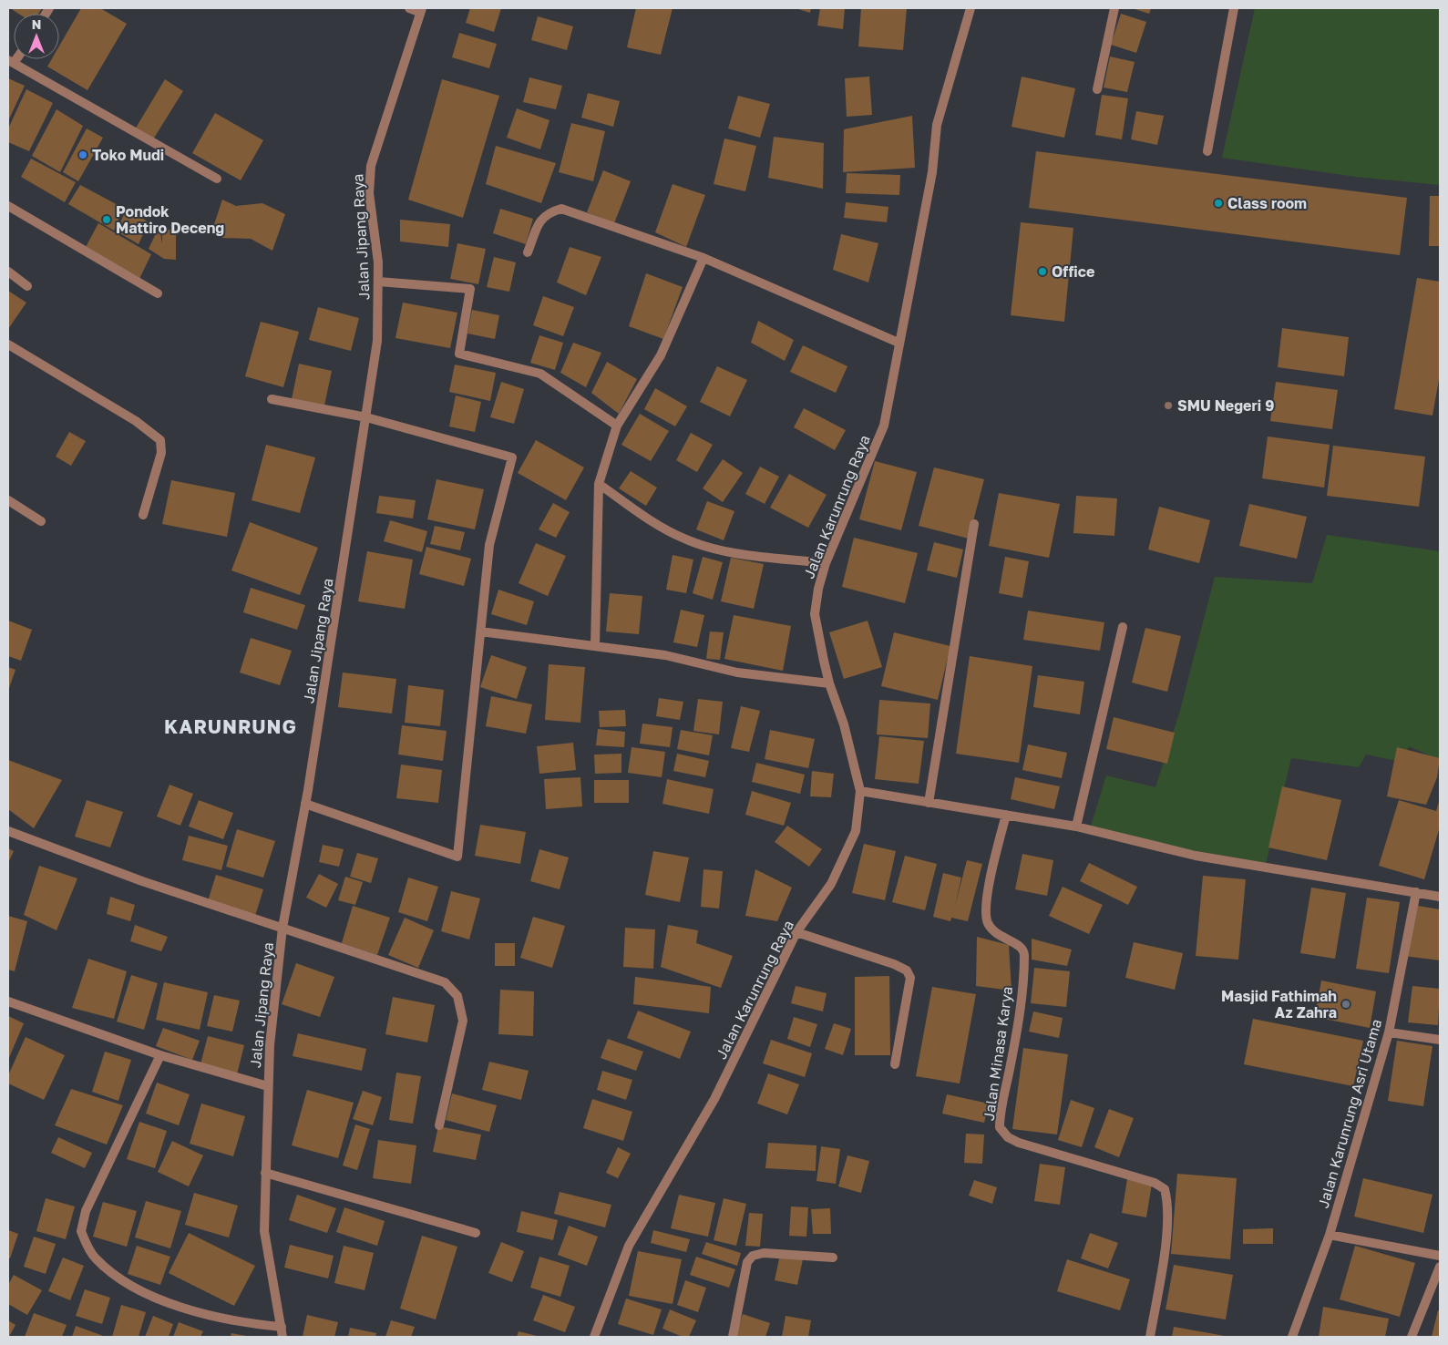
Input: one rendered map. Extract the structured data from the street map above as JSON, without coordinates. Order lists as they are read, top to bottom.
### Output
{
  "streets": {
    "street": [
      "Jalan Jipang Raya",
      "Jalan Karunrung Raya",
      "Jalan Minasa Karya",
      "Jalan Karunrung Asri Utama"
    ]
  },
  "districts": ["KARUNRUNG"],
  "places": [
    "Toko Mudi",
    "Class room",
    "Pondok Mattiro Deceng",
    "Office",
    "SMU Negeri 9",
    "Masjid Fathimah Az Zahra"
  ],
  "north": "top"
}
